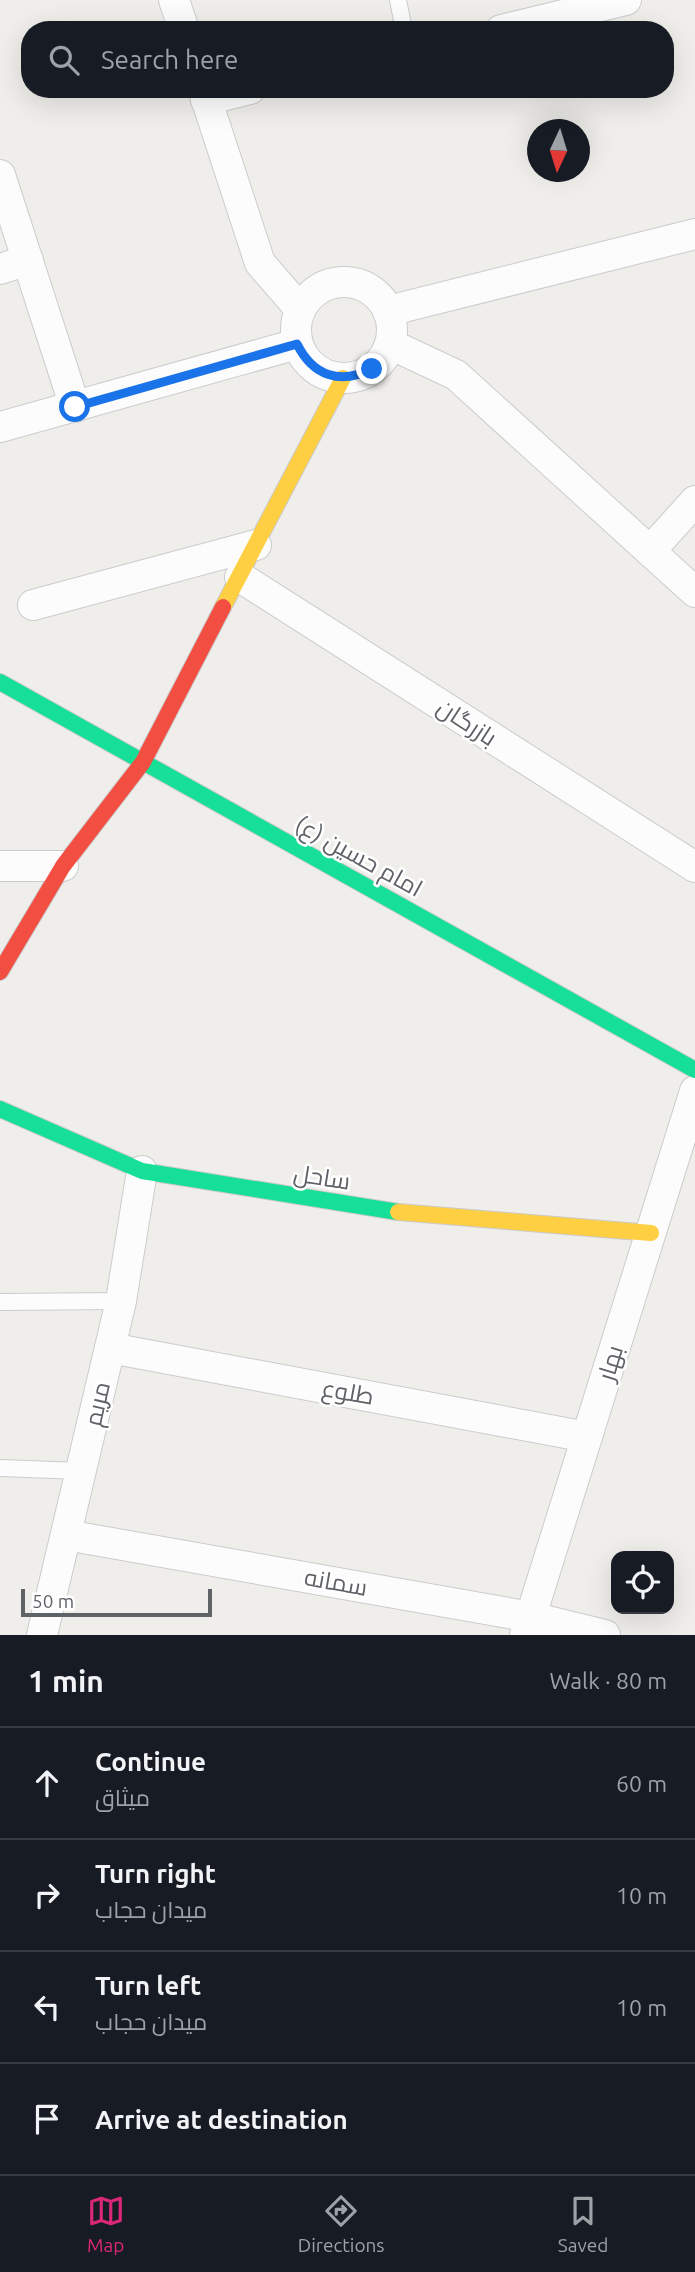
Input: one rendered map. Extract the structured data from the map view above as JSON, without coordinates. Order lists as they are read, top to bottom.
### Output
{
  "streets": {
    "street": [
      "بازرگان",
      "امام حسین (ع)",
      "ساحل",
      "بهار",
      "طلوع",
      "مریم",
      "سمانه"
    ]
  },
  "crossings": [
    ["ساحل", "بهار"],
    ["ساحل", "مریم"],
    ["بهار", "طلوع"],
    ["بهار", "سمانه"],
    ["طلوع", "مریم"],
    ["مریم", "سمانه"]
  ],
  "scale_bar": "50 m",
  "north": "bottom",
  "page": {
    "search": "Search here",
    "scale": "50 m",
    "heading": ["1 min", "Walk · 80 m"],
    "list": [
      ["Continue", "میثاق", "60 m"],
      ["Turn right", "میدان حجاب", "10 m"],
      ["Turn left", "میدان حجاب", "10 m"],
      "Arrive at destination"
    ],
    "nav": ["Map", "Directions", "Saved"]
  }
}
